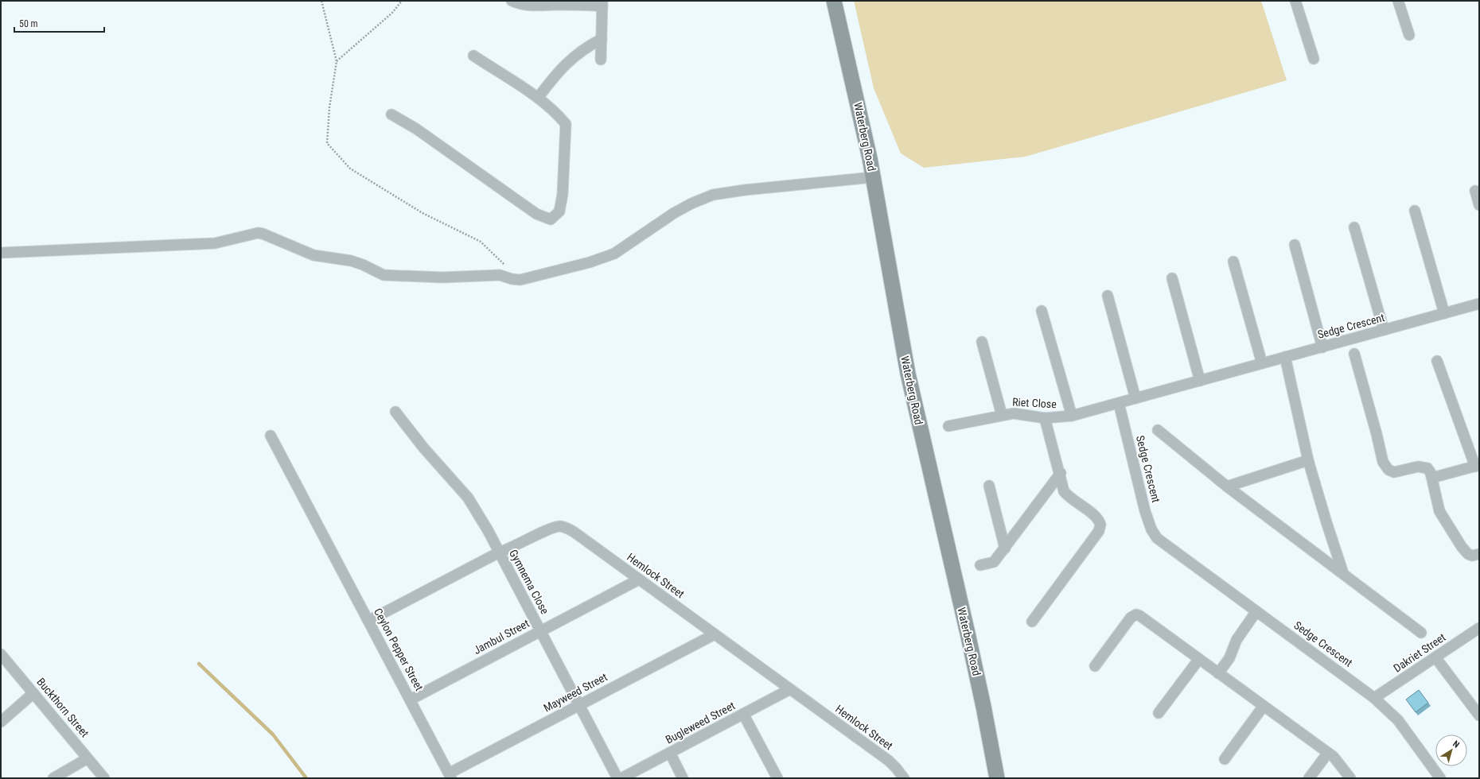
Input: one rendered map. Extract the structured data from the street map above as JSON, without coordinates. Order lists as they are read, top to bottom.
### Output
{
  "streets": {
    "street": [
      "Waterberg Road",
      "Sedge Crescent",
      "Riet Close",
      "Hemlock Street",
      "Gymnema Close",
      "Jambul Street",
      "Ceylon Pepper Street",
      "Dakriet Street",
      "Mayweed Street",
      "Buckthorn Street",
      "Bugleweed Street"
    ]
  },
  "crossings": [
    ["Sedge Crescent", "Riet Close"],
    ["Sedge Crescent", "Dakriet Street"],
    ["Hemlock Street", "Gymnema Close"],
    ["Hemlock Street", "Jambul Street"],
    ["Hemlock Street", "Ceylon Pepper Street"],
    ["Hemlock Street", "Mayweed Street"],
    ["Hemlock Street", "Bugleweed Street"],
    ["Gymnema Close", "Jambul Street"],
    ["Gymnema Close", "Mayweed Street"],
    ["Jambul Street", "Ceylon Pepper Street"],
    ["Ceylon Pepper Street", "Mayweed Street"]
  ],
  "scale_bar": "50 m",
  "north": "top right"
}
